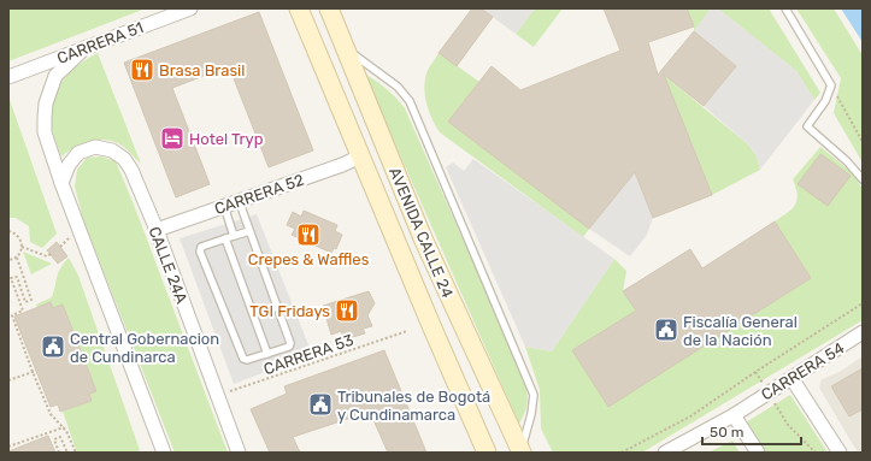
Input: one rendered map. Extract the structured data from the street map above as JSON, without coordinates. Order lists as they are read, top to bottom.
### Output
{
  "streets": {
    "main road": ["AVENIDA CALLE 24"],
    "street": [
      "CARRERA 51",
      "CARRERA 52",
      "CALLE 24A",
      "CARRERA 54"
    ],
    "path": ["CARRERA 53"]
  },
  "crossings": [
    ["CARRERA 52", "AVENIDA CALLE 24"],
    ["CARRERA 52", "CALLE 24A"],
    ["CALLE 24A", "CARRERA 53"]
  ],
  "places": {
    "restaurant": ["Brasa Brasil", "Crepes & Waffles", "TGI Fridays"],
    "hotel": ["Hotel Tryp"],
    "public building": ["Fiscalía General de la Nación", "Central Gobernacion de Cundinarca", "Tribunales de Bogotá y Cundinamarca"]
  },
  "scale_bar": "50 m"
}
